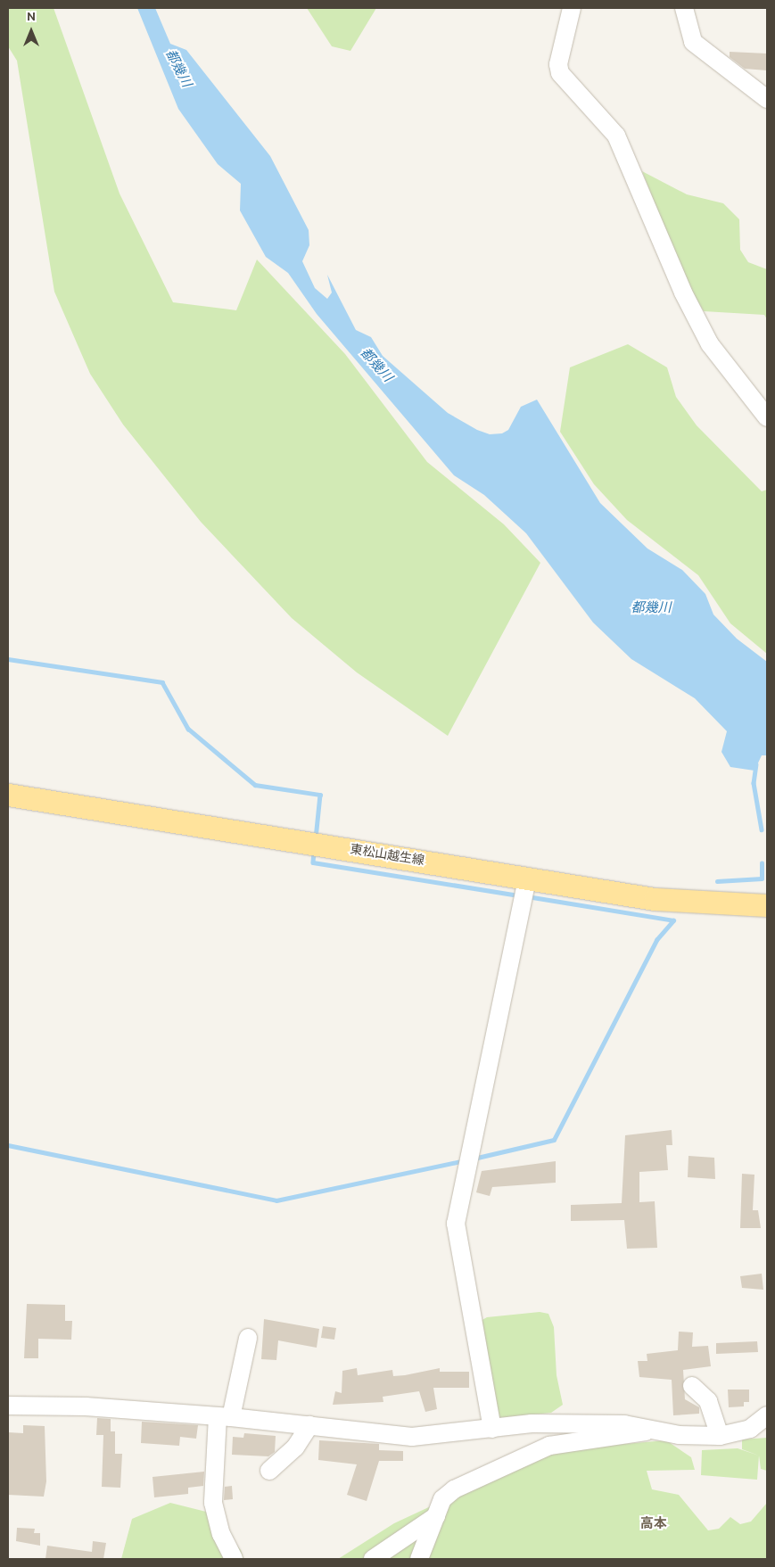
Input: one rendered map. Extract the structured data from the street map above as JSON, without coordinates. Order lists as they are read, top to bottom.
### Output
{
  "streets": {
    "main road": ["東松山越生線"]
  },
  "districts": ["高本"],
  "water": ["都幾川"],
  "north": "top"
}
